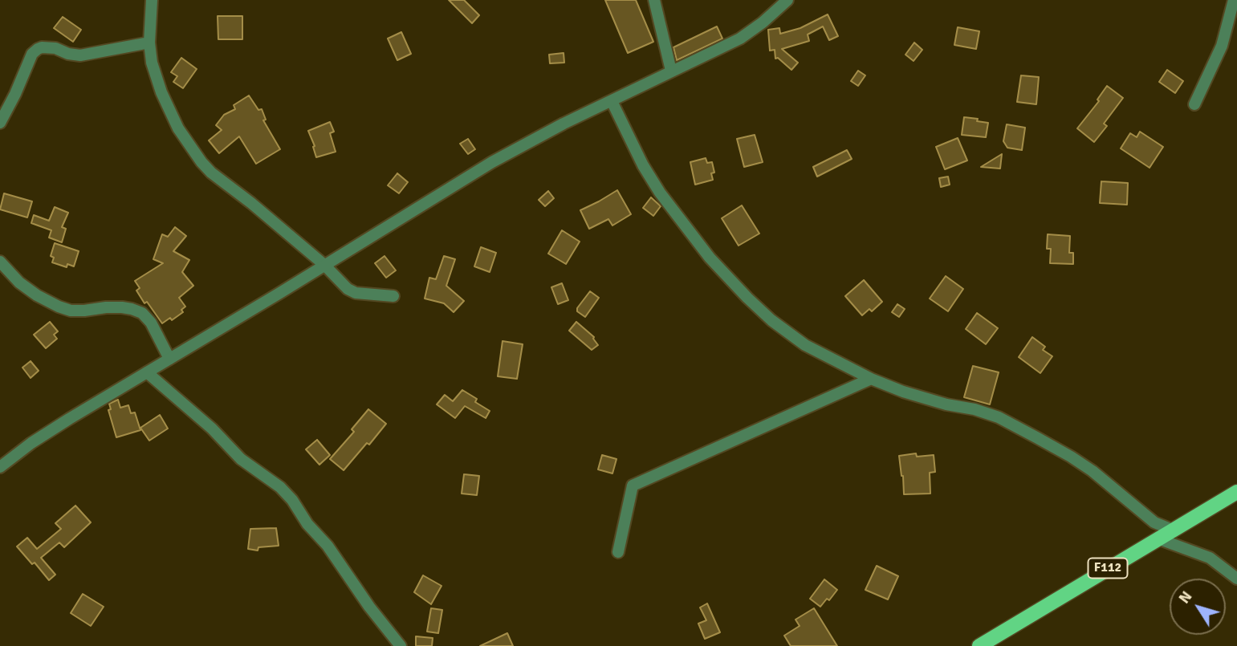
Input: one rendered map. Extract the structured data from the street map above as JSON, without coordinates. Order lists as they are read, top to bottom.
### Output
{
  "streets": {
    "main road": ["F112"]
  },
  "north": "top left"
}
